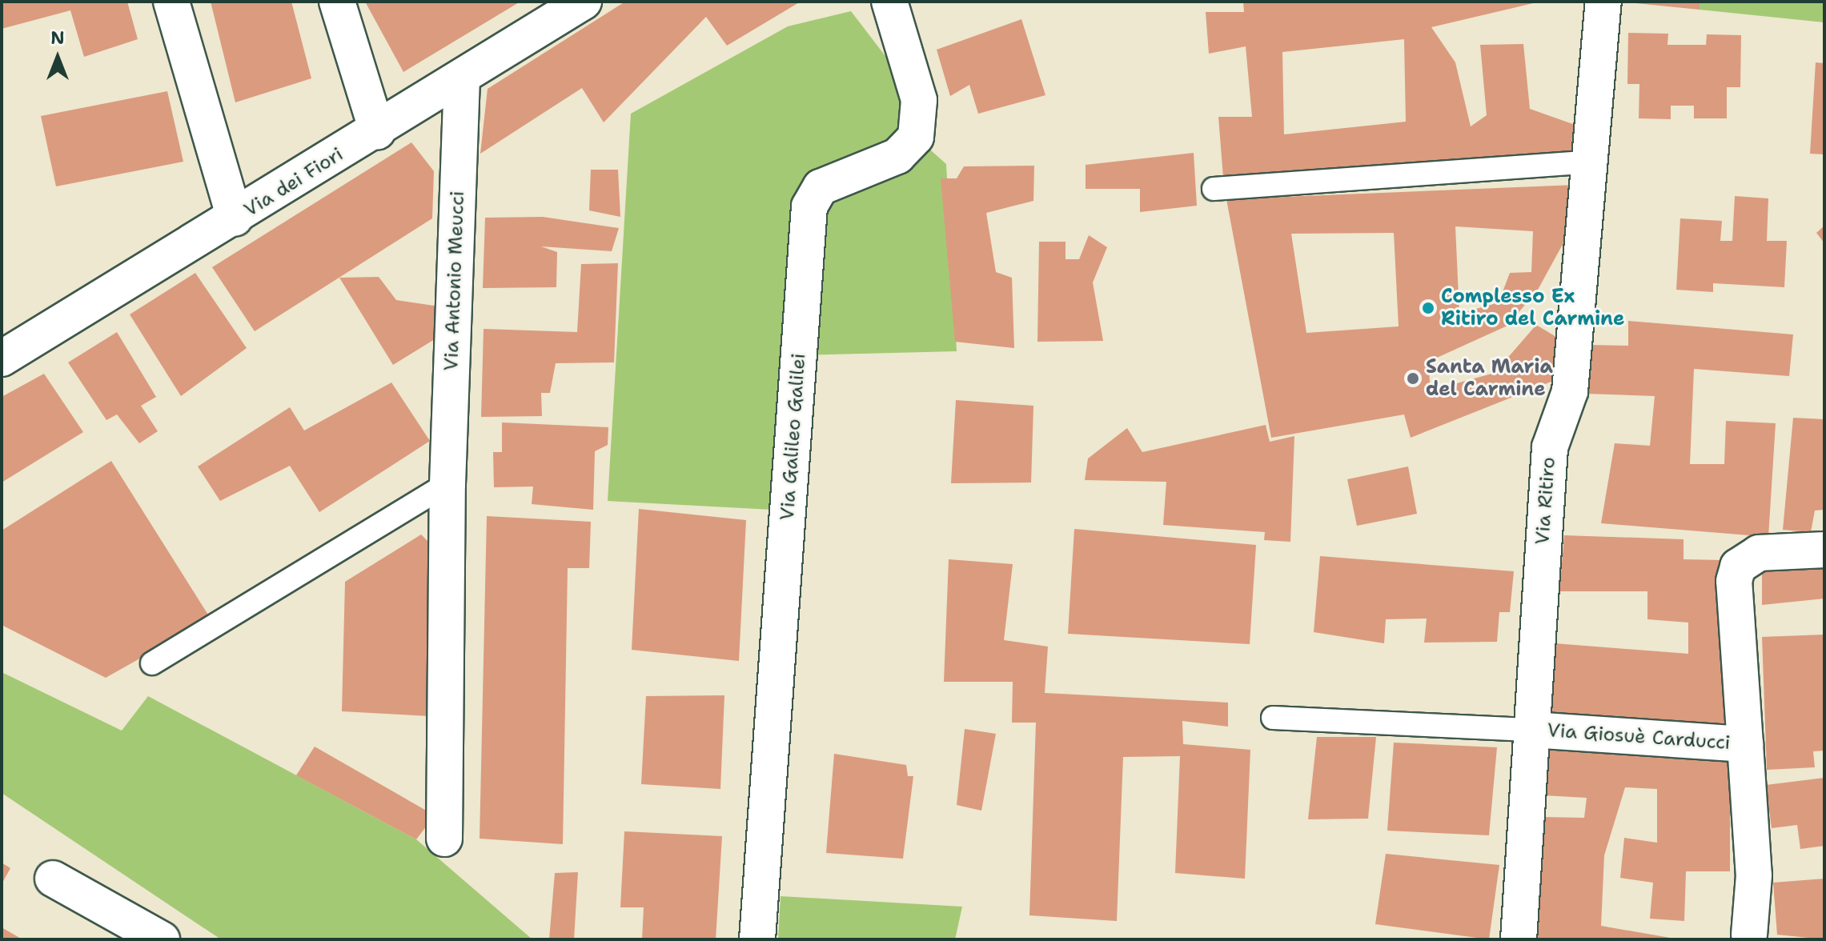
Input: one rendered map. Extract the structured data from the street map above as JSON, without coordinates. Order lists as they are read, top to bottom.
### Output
{
  "streets": {
    "street": [
      "Via dei Fiori",
      "Via Antonio Meucci",
      "Via Galileo Galilei",
      "Via Ritiro",
      "Via Giosuè Carducci"
    ]
  },
  "crossings": [
    ["Via dei Fiori", "Via Antonio Meucci"],
    ["Via Ritiro", "Via Giosuè Carducci"]
  ],
  "places": ["Complesso Ex Ritiro del Carmine", "Santa Maria del Carmine"],
  "north": "top"
}
